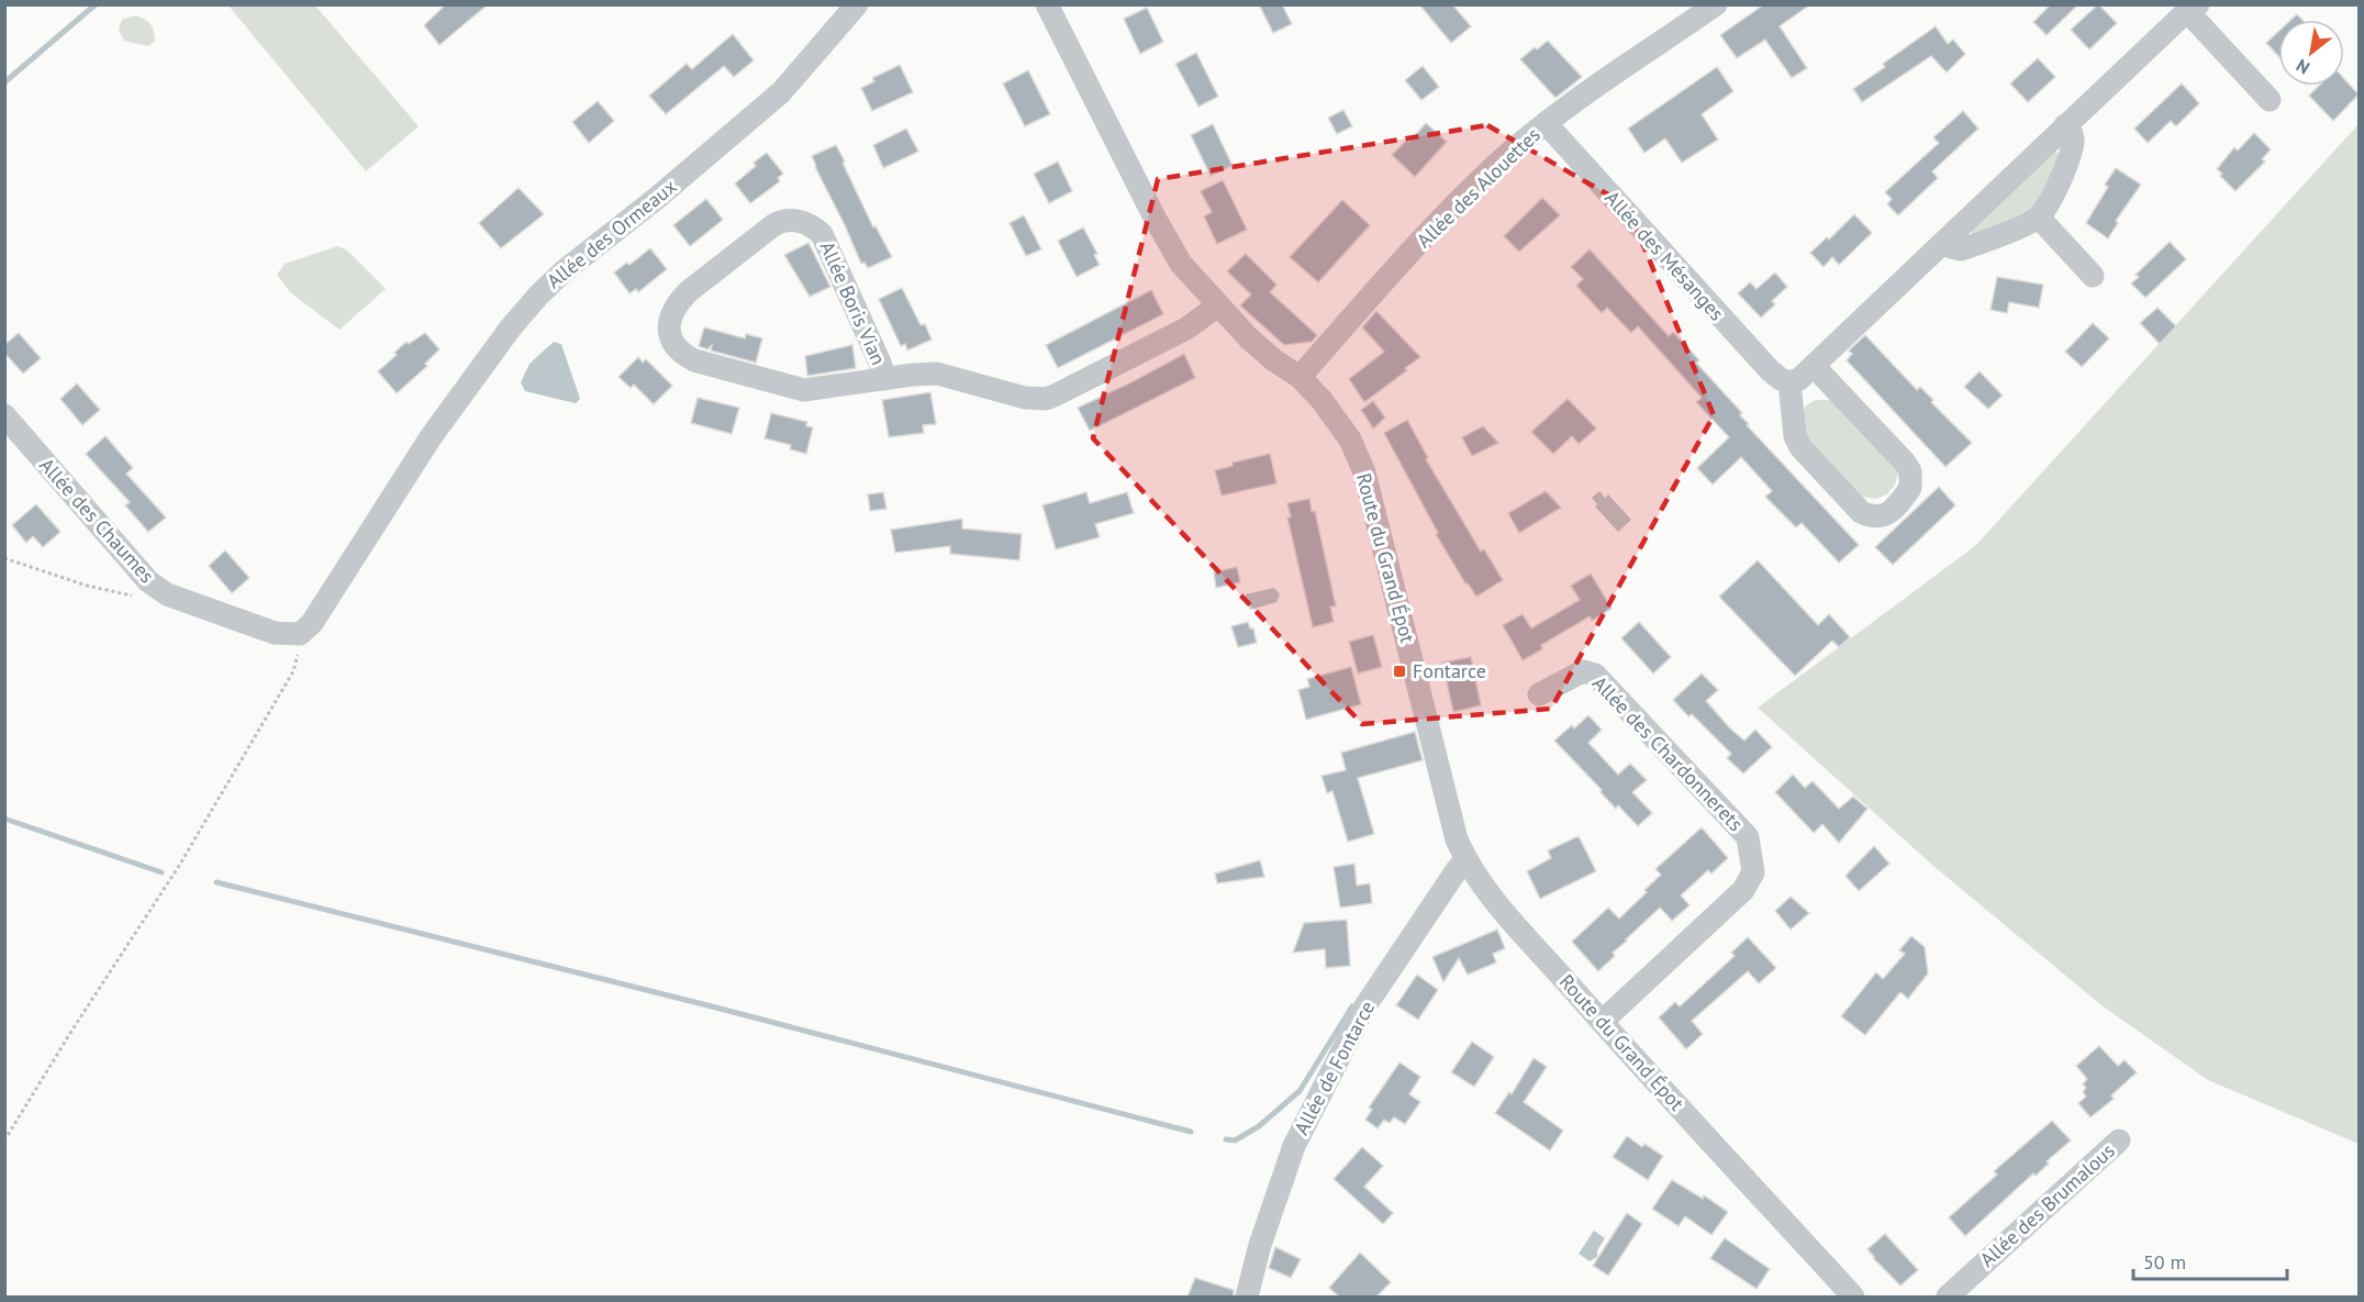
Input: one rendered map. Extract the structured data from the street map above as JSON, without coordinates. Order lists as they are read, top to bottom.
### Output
{
  "streets": {
    "street": [
      "Allée des Alouettes",
      "Allée des Ormeaux",
      "Allée des Mésanges",
      "Allée Boris Vian",
      "Allée des Chaumes",
      "Route du Grand Épot",
      "Allée des Chardonnerets",
      "Allée de Fontarce",
      "Allée des Brumalous"
    ]
  },
  "crossings": [
    ["Allée des Alouettes", "Allée des Mésanges"],
    ["Allée des Alouettes", "Route du Grand Épot"],
    ["Allée des Ormeaux", "Allée des Chaumes"],
    ["Allée Boris Vian", "Route du Grand Épot"],
    ["Route du Grand Épot", "Allée des Chardonnerets"],
    ["Route du Grand Épot", "Allée de Fontarce"]
  ],
  "places": {
    "transit": ["Fontarce"]
  },
  "scale_bar": "50 m",
  "north": "bottom left"
}
